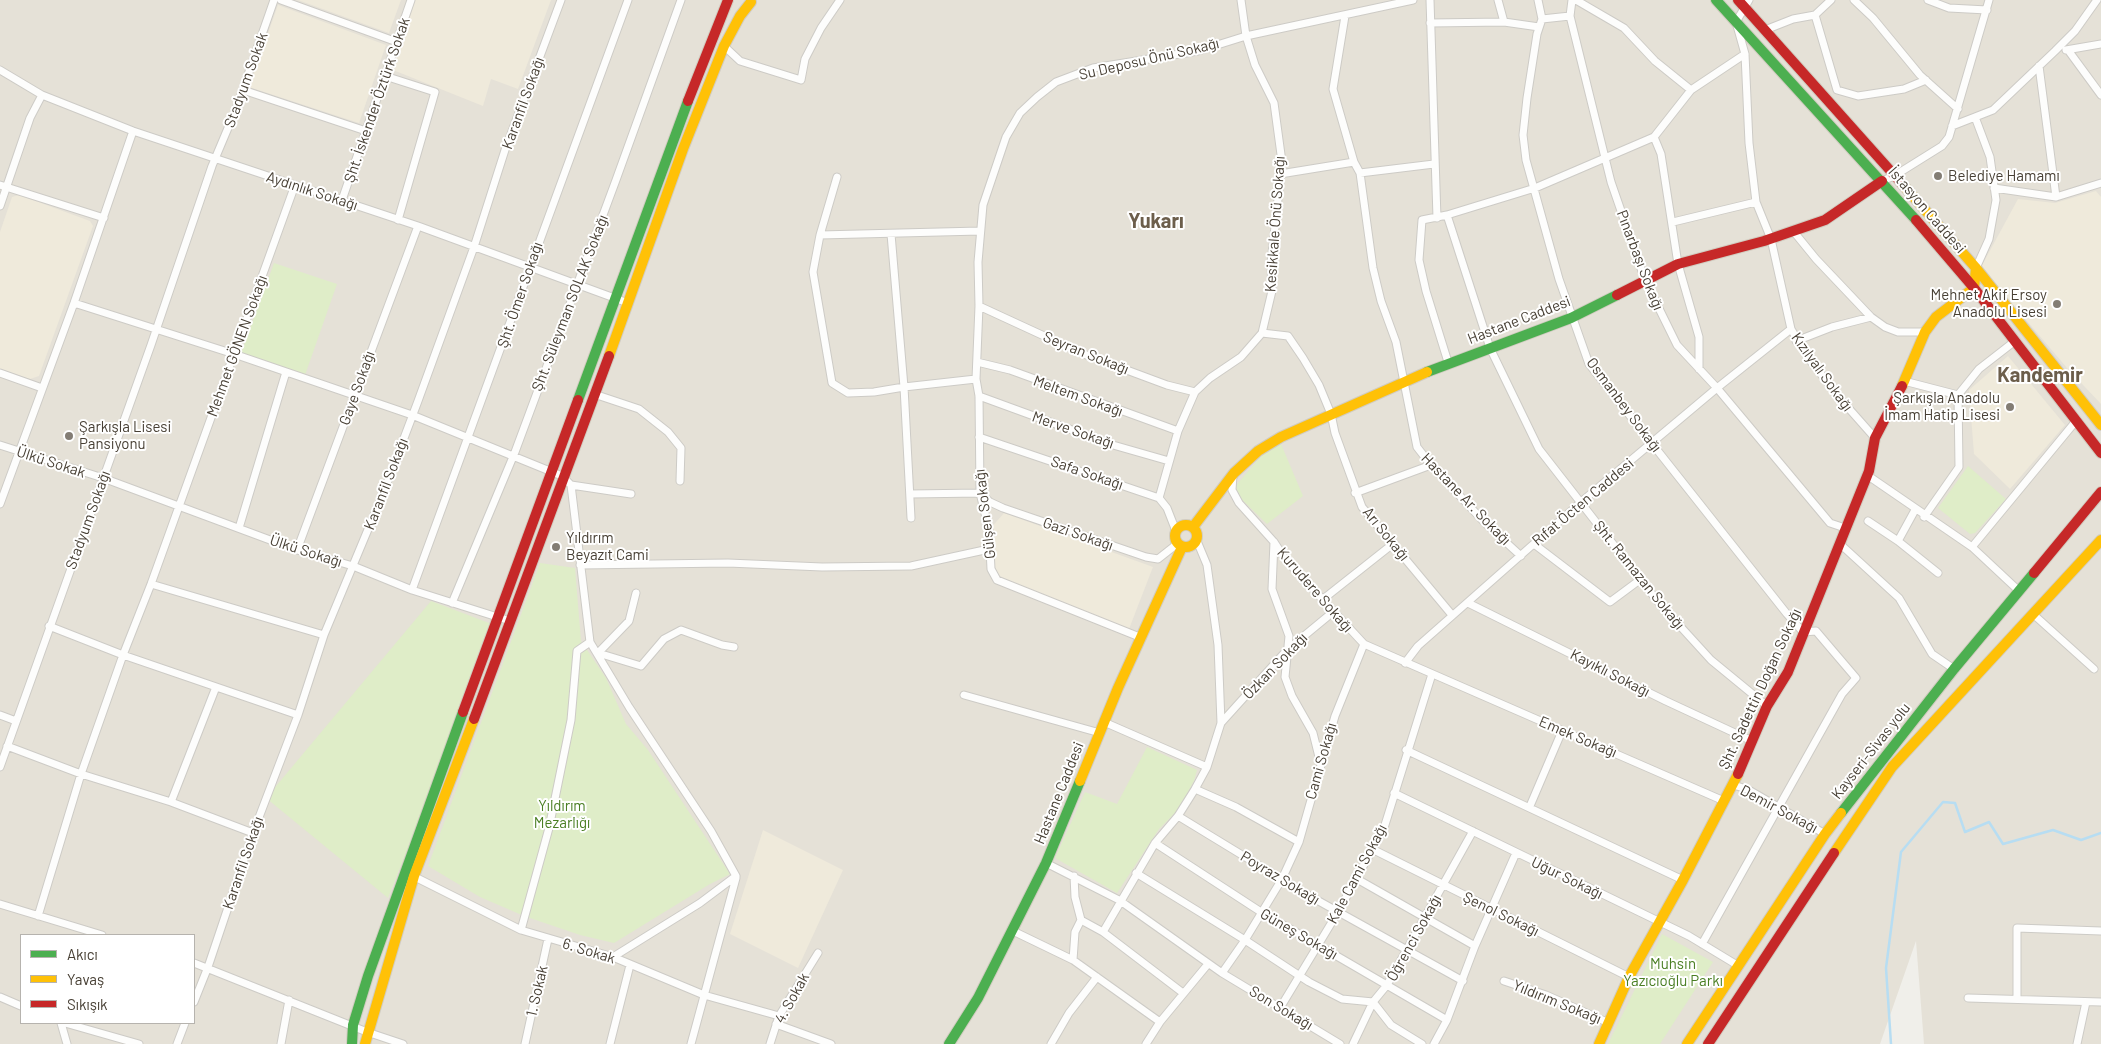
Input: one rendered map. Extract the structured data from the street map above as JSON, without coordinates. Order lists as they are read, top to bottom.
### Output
{
  "streets": {
    "main road": [
      "İstasyon Caddesi",
      "Hastane Caddesi",
      "Şht. Sadettin Doğan Sokağı",
      "Kayseri-Sivas yolu"
    ],
    "street": [
      "Su Deposu Önü Sokağı",
      "Stadyum Sokak",
      "Şht. İskender Öztürk Sokak",
      "Karanfil Sokağı",
      "Aydınlık Sokağı",
      "Kesikkale Önü Sokağı",
      "Pınarbaşı Sokağı",
      "Şht. Ömer Sokağı",
      "Şht. Süleyman SOLAK Sokağı",
      "Mehmet GÖNEN Sokağı",
      "Seyran Sokağı",
      "Kızılyalı Sokağı",
      "Gaye Sokağı",
      "Meltem Sokağı",
      "Osmanbey Sokağı",
      "Merve Sokağı",
      "Ülkü Sokak",
      "Safa Sokağı",
      "Hastane Ar. Sokağı",
      "Rıfat Öcten Caddesi",
      "Gülşen Sokağı",
      "Stadyum Sokağı",
      "Gazi Sokağı",
      "Arı Sokağı",
      "Ülkü Sokağı",
      "Şht. Ramazan Sokağı",
      "Kurudere Sokağı",
      "Özkan Sokağı",
      "Kayıklı Sokağı",
      "Emek Sokağı",
      "Cami Sokağı",
      "Demir Sokağı",
      "Kale Cami Sokağı",
      "Poyraz Sokağı",
      "Uğur Sokağı",
      "Şenol Sokağı",
      "Güneş Sokağı",
      "Öğrenci Sokağı",
      "6. Sokak",
      "1. Sokak",
      "4. Sokak",
      "Yıldırım Sokağı",
      "Son Sokağı"
    ]
  },
  "crossings": [
    ["Su Deposu Önü Sokağı", "Kesikkale Önü Sokağı"],
    ["Su Deposu Önü Sokağı", "Gülşen Sokağı"],
    ["Stadyum Sokak", "Aydınlık Sokağı"],
    ["Stadyum Sokak", "Stadyum Sokağı"],
    ["Şht. İskender Öztürk Sokak", "Aydınlık Sokağı"],
    ["Karanfil Sokağı", "Aydınlık Sokağı"],
    ["Karanfil Sokağı", "Ülkü Sokağı"],
    ["Aydınlık Sokağı", "Şht. Ömer Sokağı"],
    ["Aydınlık Sokağı", "Şht. Süleyman SOLAK Sokağı"],
    ["Aydınlık Sokağı", "Mehmet GÖNEN Sokağı"],
    ["Aydınlık Sokağı", "Gaye Sokağı"],
    ["Aydınlık Sokağı", "Stadyum Sokağı"],
    ["İstasyon Caddesi", "Hastane Caddesi"],
    ["İstasyon Caddesi", "Kızılyalı Sokağı"],
    ["İstasyon Caddesi", "Şht. Sadettin Doğan Sokağı"],
    ["Kesikkale Önü Sokağı", "Arı Sokağı"],
    ["Pınarbaşı Sokağı", "Hastane Caddesi"],
    ["Pınarbaşı Sokağı", "Rıfat Öcten Caddesi"],
    ["Pınarbaşı Sokağı", "Şht. Sadettin Doğan Sokağı"],
    ["Şht. Ömer Sokağı", "Ülkü Sokağı"],
    ["Şht. Süleyman SOLAK Sokağı", "Ülkü Sokağı"],
    ["Hastane Caddesi", "Kızılyalı Sokağı"],
    ["Hastane Caddesi", "Osmanbey Sokağı"],
    ["Hastane Caddesi", "Hastane Ar. Sokağı"],
    ["Hastane Caddesi", "Gülşen Sokağı"],
    ["Hastane Caddesi", "Gazi Sokağı"],
    ["Hastane Caddesi", "Arı Sokağı"],
    ["Hastane Caddesi", "Şht. Ramazan Sokağı"],
    ["Hastane Caddesi", "Kurudere Sokağı"],
    ["Hastane Caddesi", "Son Sokağı"],
    ["Mehmet GÖNEN Sokağı", "Ülkü Sokağı"],
    ["Seyran Sokağı", "Gülşen Sokağı"],
    ["Kızılyalı Sokağı", "Rıfat Öcten Caddesi"],
    ["Kızılyalı Sokağı", "Şht. Sadettin Doğan Sokağı"],
    ["Gaye Sokağı", "Ülkü Sokağı"],
    ["Meltem Sokağı", "Gülşen Sokağı"],
    ["Osmanbey Sokağı", "Rıfat Öcten Caddesi"],
    ["Osmanbey Sokağı", "Şht. Sadettin Doğan Sokağı"],
    ["Merve Sokağı", "Gülşen Sokağı"],
    ["Ülkü Sokak", "Stadyum Sokağı"],
    ["Ülkü Sokak", "Ülkü Sokağı"],
    ["Safa Sokağı", "Gülşen Sokağı"],
    ["Hastane Ar. Sokağı", "Rıfat Öcten Caddesi"],
    ["Rıfat Öcten Caddesi", "Arı Sokağı"],
    ["Rıfat Öcten Caddesi", "Şht. Ramazan Sokağı"],
    ["Rıfat Öcten Caddesi", "Kurudere Sokağı"],
    ["Rıfat Öcten Caddesi", "Kayıklı Sokağı"],
    ["Gülşen Sokağı", "Gazi Sokağı"],
    ["Stadyum Sokağı", "Ülkü Sokağı"],
    ["Şht. Ramazan Sokağı", "Şht. Sadettin Doğan Sokağı"],
    ["Kurudere Sokağı", "Özkan Sokağı"],
    ["Kurudere Sokağı", "Emek Sokağı"],
    ["Kurudere Sokağı", "Cami Sokağı"],
    ["Kurudere Sokağı", "Kale Cami Sokağı"],
    ["Kayıklı Sokağı", "Şht. Sadettin Doğan Sokağı"],
    ["Şht. Sadettin Doğan Sokağı", "Emek Sokağı"],
    ["Şht. Sadettin Doğan Sokağı", "Demir Sokağı"],
    ["Şht. Sadettin Doğan Sokağı", "Uğur Sokağı"],
    ["Şht. Sadettin Doğan Sokağı", "Şenol Sokağı"],
    ["Şht. Sadettin Doğan Sokağı", "Yıldırım Sokağı"],
    ["Emek Sokağı", "Kale Cami Sokağı"],
    ["Kayseri-Sivas yolu", "Demir Sokağı"],
    ["Kayseri-Sivas yolu", "Uğur Sokağı"],
    ["Cami Sokağı", "Poyraz Sokağı"],
    ["Cami Sokağı", "Güneş Sokağı"],
    ["Cami Sokağı", "Son Sokağı"],
    ["Kale Cami Sokağı", "Poyraz Sokağı"],
    ["Kale Cami Sokağı", "Uğur Sokağı"],
    ["Kale Cami Sokağı", "Şenol Sokağı"],
    ["Kale Cami Sokağı", "Güneş Sokağı"],
    ["Kale Cami Sokağı", "Son Sokağı"],
    ["Poyraz Sokağı", "Öğrenci Sokağı"],
    ["Uğur Sokağı", "Öğrenci Sokağı"],
    ["Şenol Sokağı", "Öğrenci Sokağı"],
    ["Güneş Sokağı", "Öğrenci Sokağı"],
    ["6. Sokak", "1. Sokak"],
    ["6. Sokak", "4. Sokak"]
  ],
  "districts": ["Yukarı", "Kandemir"],
  "parks": ["Yıldırım Mezarlığı", "Muhsin Yazıcıoğlu Parkı"],
  "places": [
    "Belediye Hamamı",
    "Mehnet Akif Ersoy Anadolu Lisesi",
    "Şarkışla Anadolu İmam Hatip Lisesi",
    "Şarkışla Lisesi Pansiyonu",
    "Yıldırım Beyazıt Cami"
  ],
  "legend": ["Akıcı", "Yavaş", "Sıkışık"]
}
